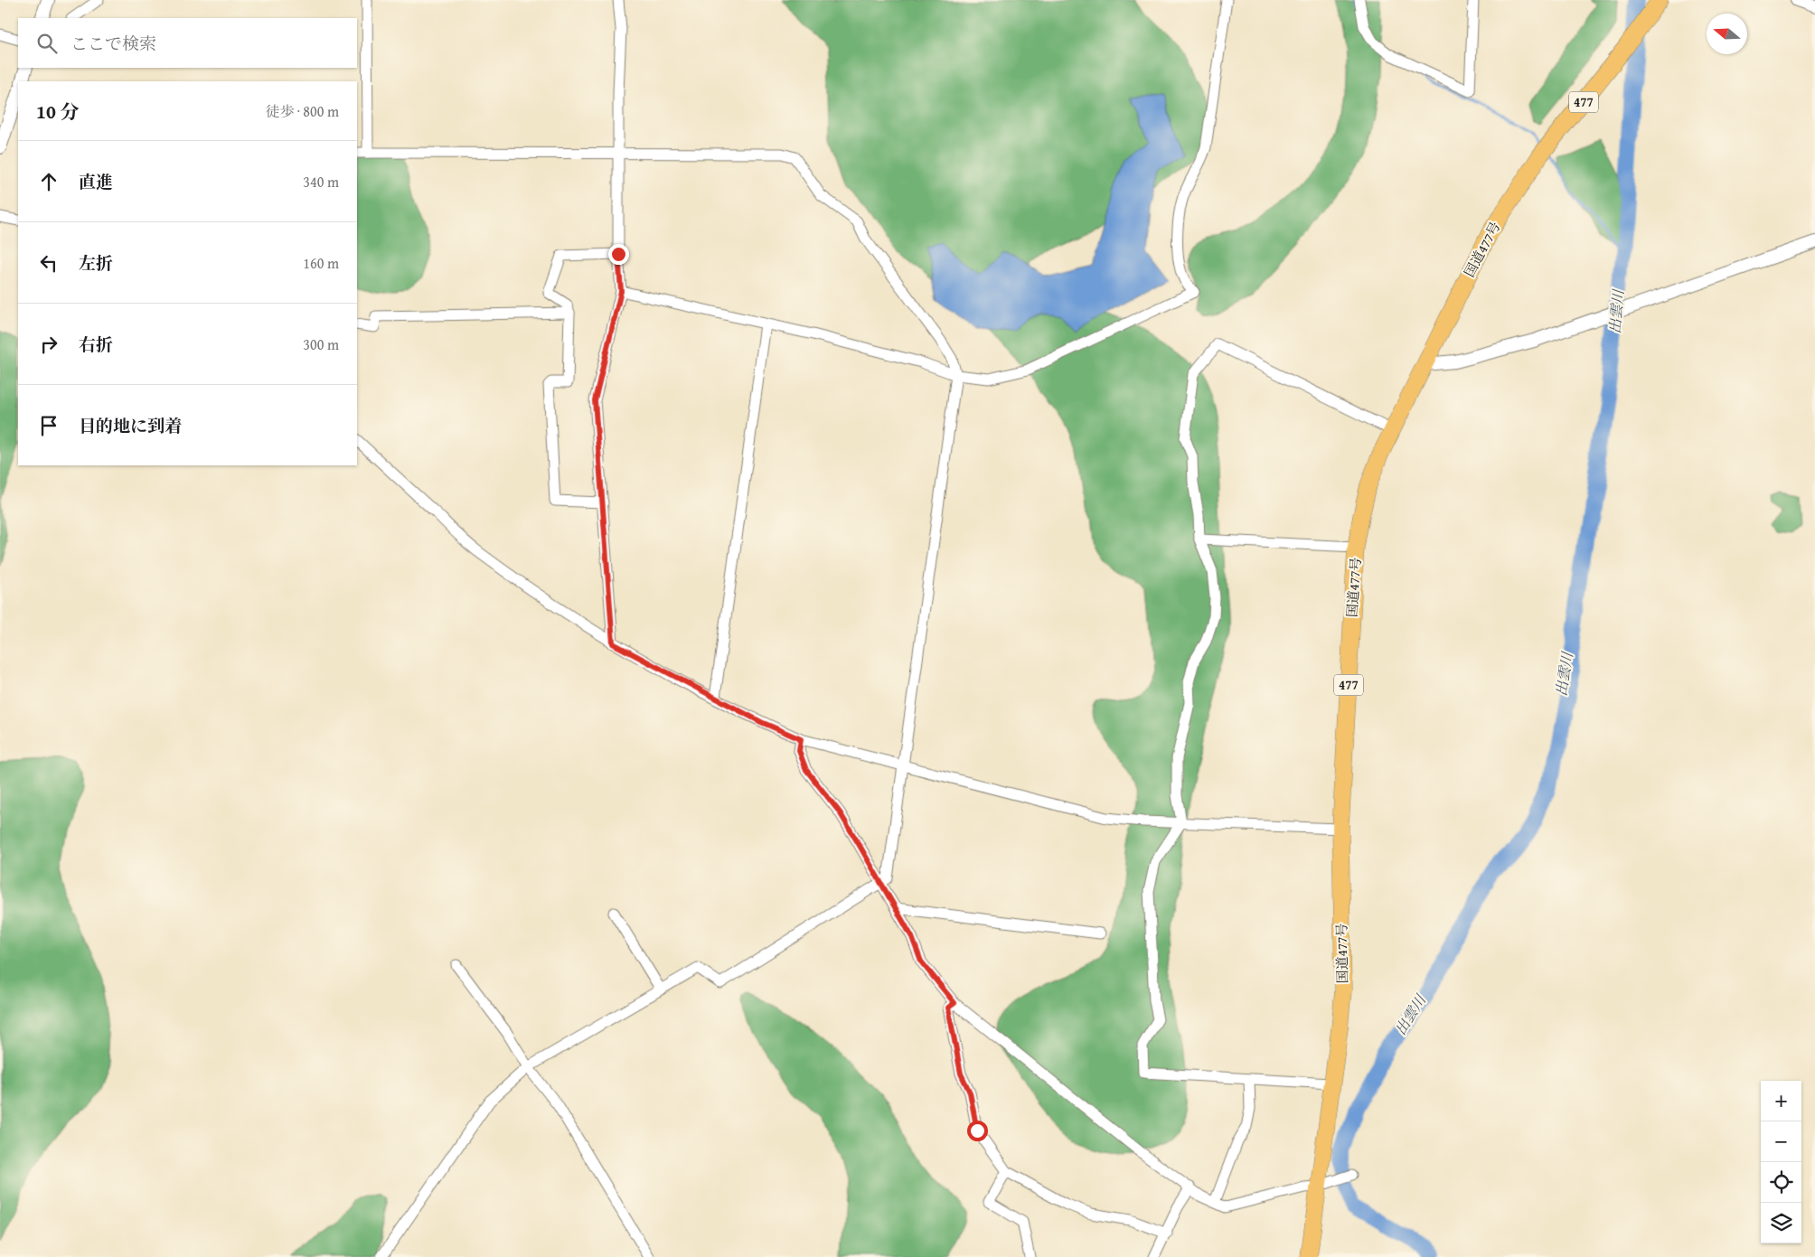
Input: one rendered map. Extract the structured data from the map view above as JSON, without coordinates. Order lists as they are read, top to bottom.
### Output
{
  "streets": {
    "highway": ["477", "国道477号"]
  },
  "water": ["出雲川"],
  "north": "left",
  "page": {
    "search": "ここで検索",
    "heading": ["10 分", "徒歩 · 800 m"],
    "list": [
      ["直進", "340 m"],
      ["左折", "160 m"],
      ["右折", "300 m"],
      "目的地に到着"
    ],
    "map_buttons": ["+", "−"]
  }
}
